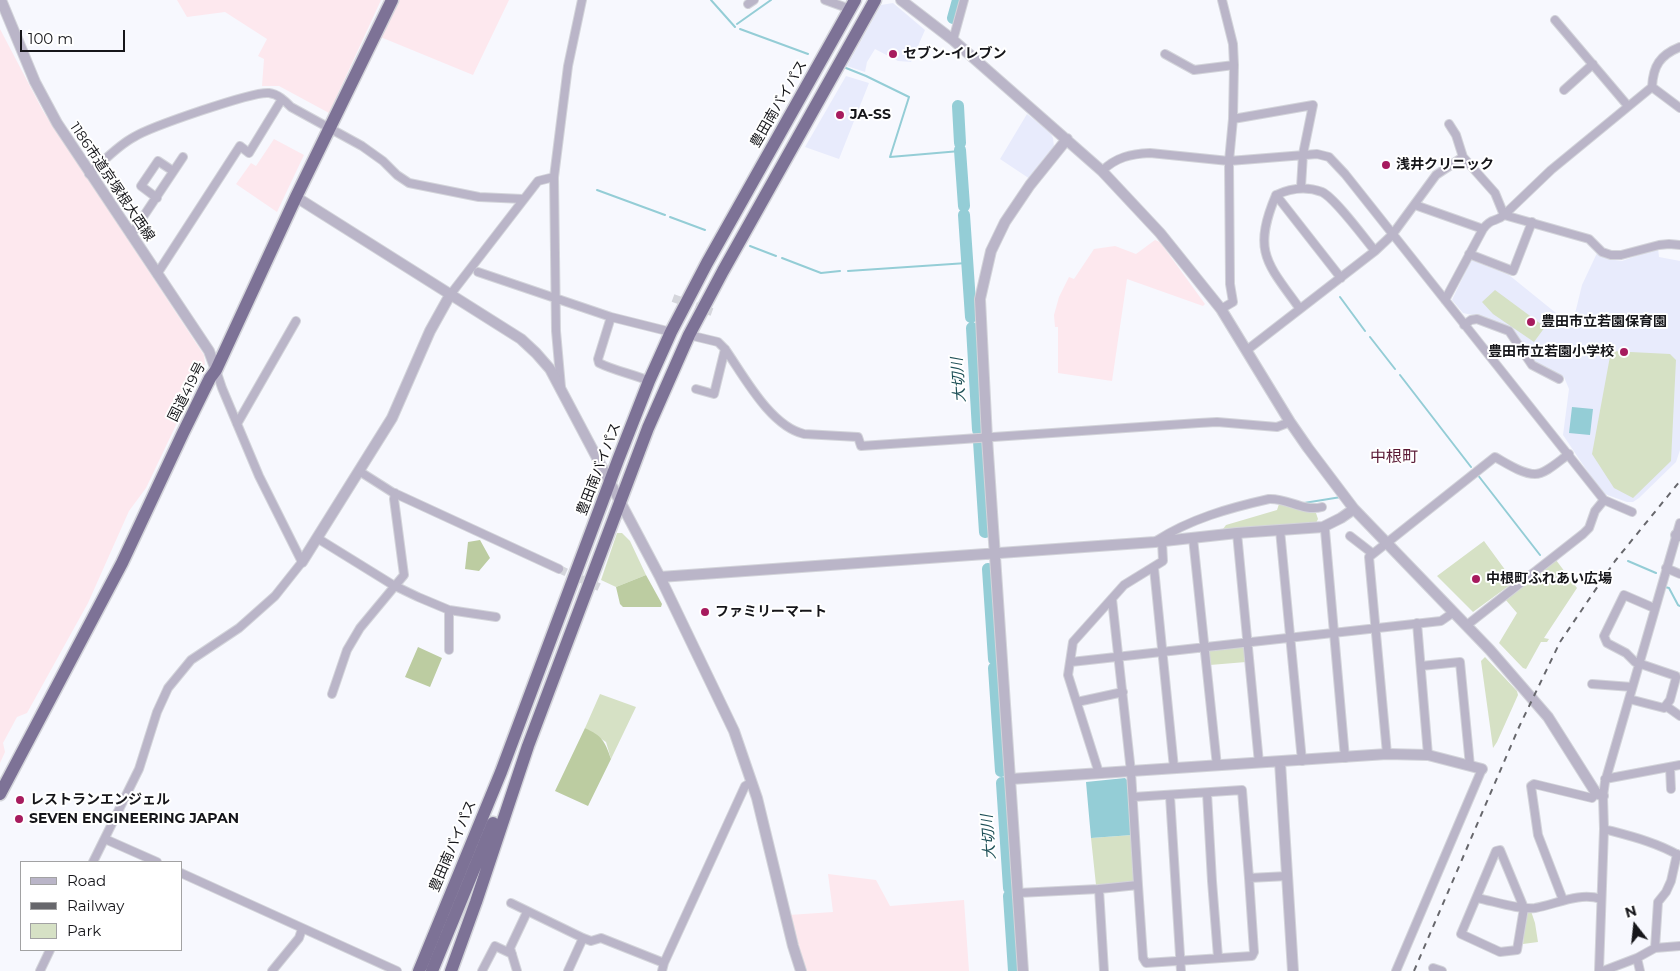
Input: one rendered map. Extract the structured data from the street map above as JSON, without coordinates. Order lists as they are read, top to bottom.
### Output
{
  "streets": {
    "highway": ["豊田南バイパス", "国道419号"],
    "street": ["1186市道京塚根大西線"]
  },
  "crossings": [
    ["1186市道京塚根大西線", "国道419号"]
  ],
  "districts": ["中根町"],
  "water": ["大切川"],
  "places": [
    "セブン-イレブン",
    "JA-SS",
    "浅井クリニック",
    "豊田市立若園保育園",
    "豊田市立若園小学校",
    "中根町ふれあい広場",
    "ファミリーマート",
    "レストランエンジェル",
    "SEVEN ENGINEERING JAPAN"
  ],
  "legend": ["Road", "Railway", "Park"],
  "scale_bar": "100 m",
  "north": "top"
}
